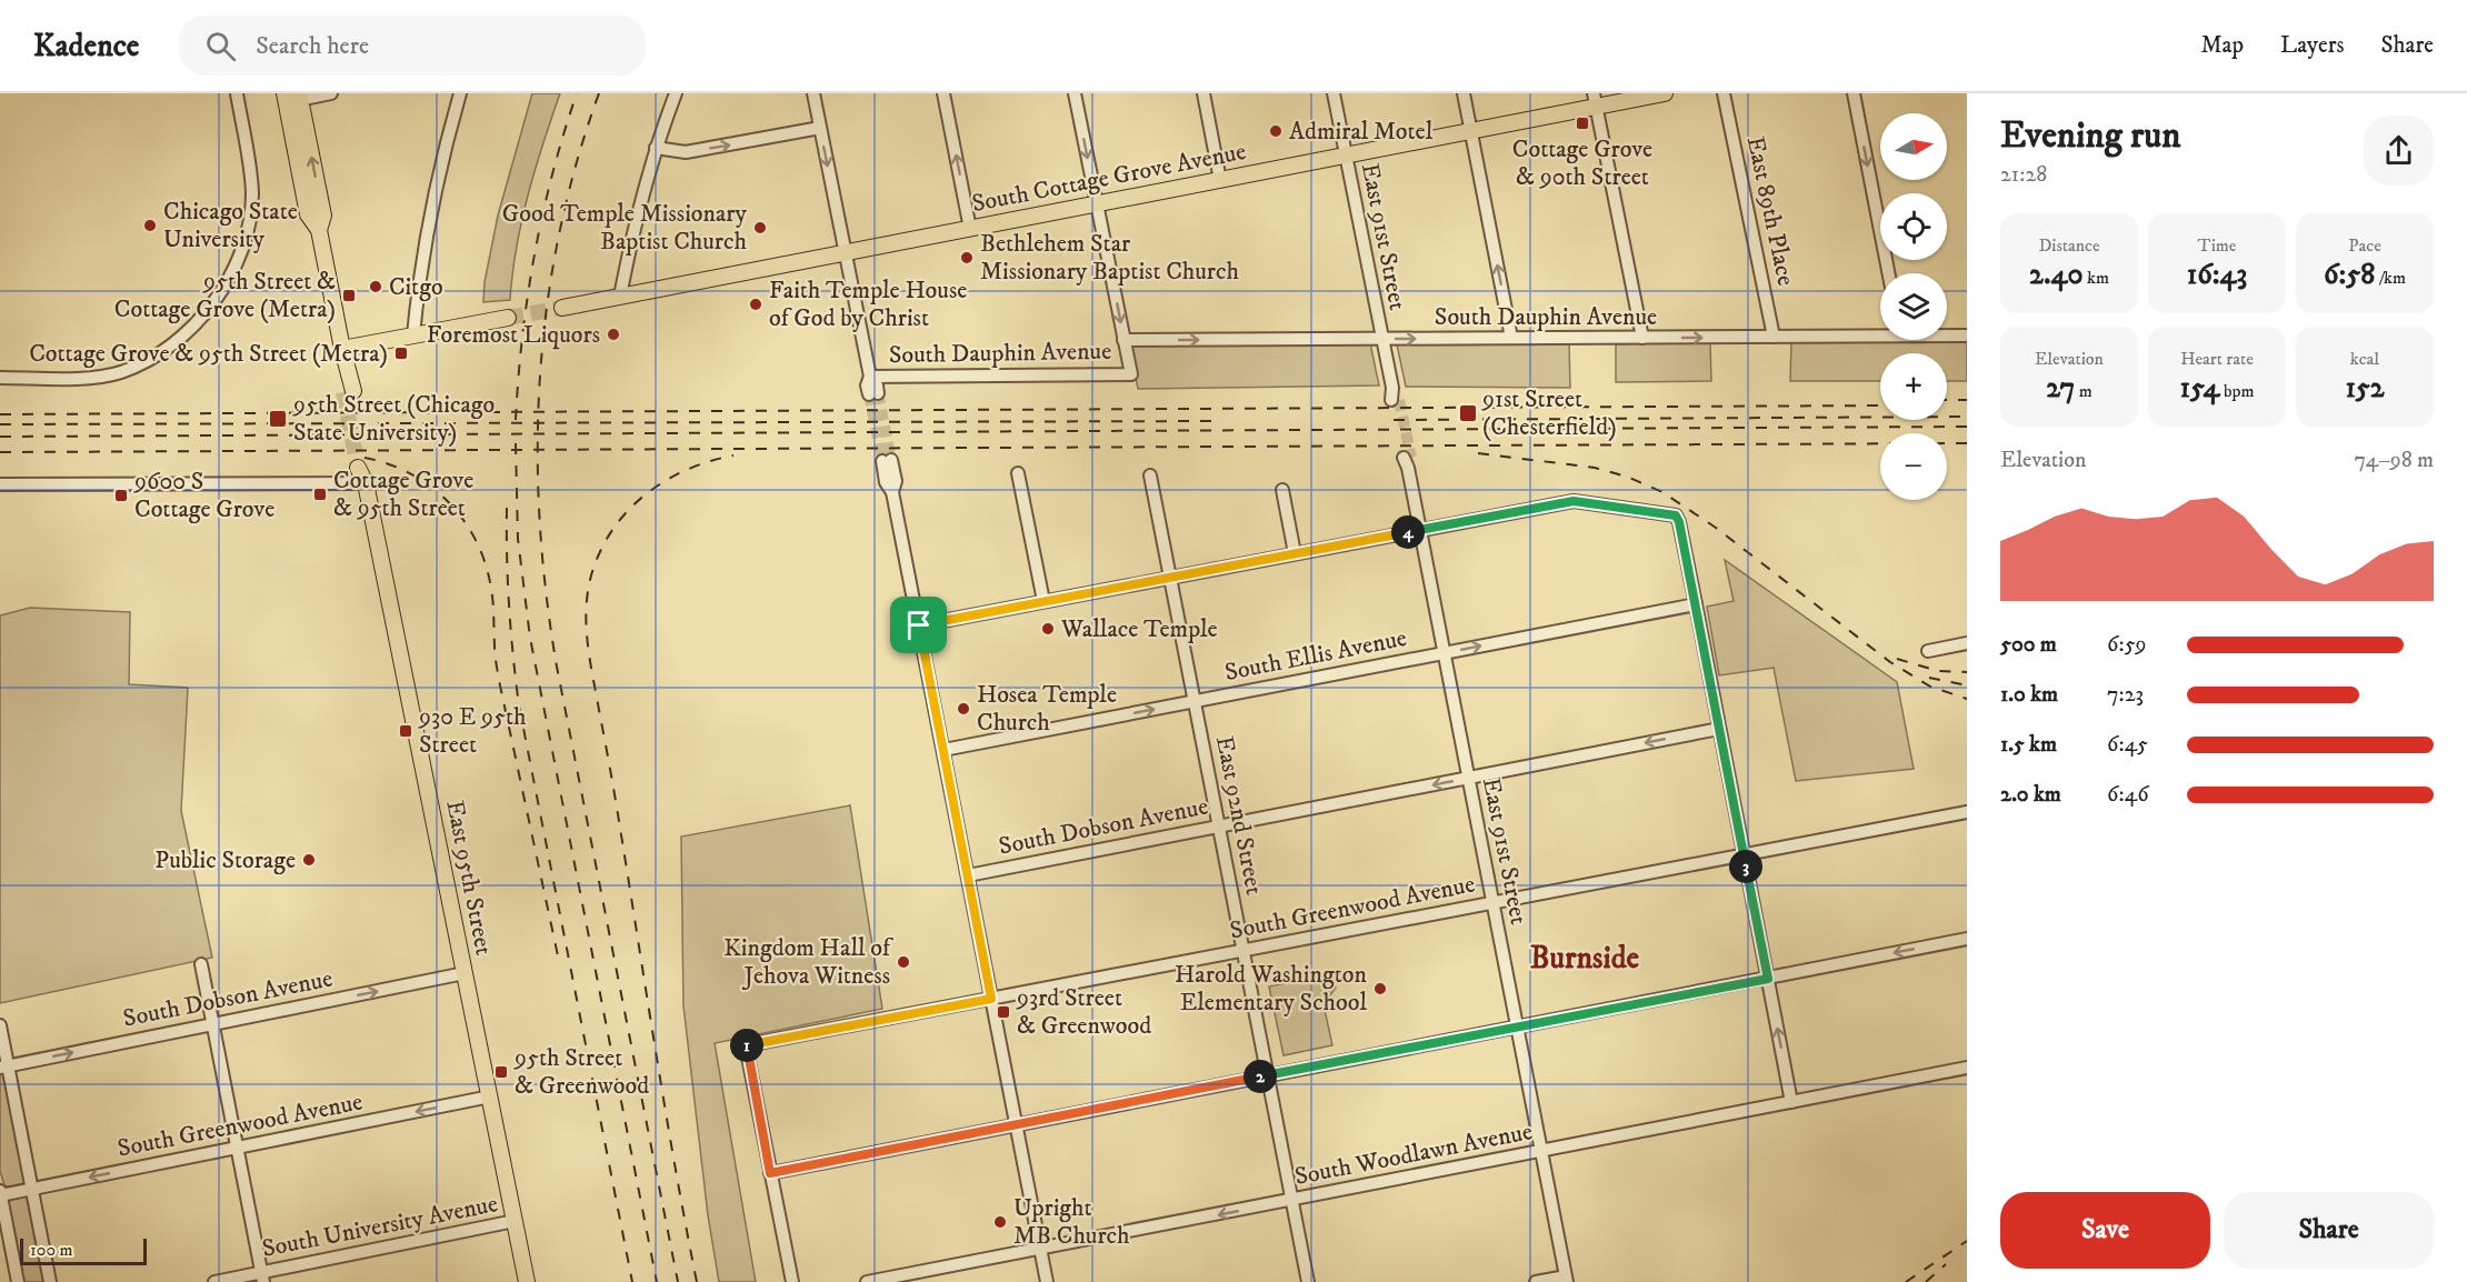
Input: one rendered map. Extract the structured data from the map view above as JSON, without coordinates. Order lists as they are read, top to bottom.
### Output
{
  "streets": {
    "main road": ["South Cottage Grove Avenue", "East 95th Street"],
    "street": [
      "East 89th Place",
      "East 91st Street",
      "South Dauphin Avenue",
      "South Ellis Avenue",
      "East 92nd Street",
      "South Dobson Avenue",
      "South Greenwood Avenue",
      "South Woodlawn Avenue",
      "South University Avenue"
    ]
  },
  "crossings": [
    ["South Cottage Grove Avenue", "East 91st Street"],
    ["East 89th Place", "South Dauphin Avenue"],
    ["East 91st Street", "South Dauphin Avenue"],
    ["East 91st Street", "South Ellis Avenue"],
    ["East 91st Street", "South Dobson Avenue"],
    ["East 91st Street", "South Greenwood Avenue"],
    ["East 91st Street", "South Woodlawn Avenue"],
    ["South Ellis Avenue", "East 92nd Street"],
    ["East 92nd Street", "South Dobson Avenue"],
    ["East 92nd Street", "South Greenwood Avenue"],
    ["East 92nd Street", "South Woodlawn Avenue"],
    ["South Dobson Avenue", "East 95th Street"],
    ["East 95th Street", "South Greenwood Avenue"],
    ["East 95th Street", "South University Avenue"]
  ],
  "one_way": ["South Dauphin Avenue", "South Ellis Avenue"],
  "districts": ["Burnside"],
  "places": {
    "transit": [
      "Cottage Grove & 90th Street",
      "95th Street & Cottage Grove (Metra)",
      "Cottage Grove & 95th Street (Metra)",
      "91st Street (Chesterfield)",
      "95th Street (Chicago State University)",
      "Cottage Grove & 95th Street",
      "9600 S Cottage Grove",
      "930 E 95th Street",
      "93rd Street & Greenwood",
      "95th Street & Greenwood"
    ],
    "other": [
      "Admiral Motel",
      "Chicago State University",
      "Good Temple Missionary Baptist Church",
      "Bethlehem Star Missionary Baptist Church",
      "Citgo",
      "Faith Temple House of God by Christ",
      "Foremost Liquors",
      "Wallace Temple",
      "Hosea Temple Church",
      "Public Storage",
      "Kingdom Hall of Jehova Witness",
      "Harold Washington Elementary School",
      "Upright MB Church"
    ]
  },
  "scale_bar": "100 m",
  "north": "right",
  "page": {
    "header": "Kadence",
    "search": "Search here",
    "nav": ["Map", "Layers", "Share"],
    "heading": ["Evening run", "21:28"],
    "map_buttons": ["+", "−"],
    "stats": [
      ["Distance", "2.40 km"],
      ["Time", "16:43"],
      ["Pace", "6:58 /km"],
      ["Elevation", "27 m"],
      ["Heart rate", "154 bpm"],
      ["kcal", "152"]
    ],
    "chart": ["Elevation", "74–98 m"],
    "pins": [
      "4",
      "3",
      "1",
      "2"
    ],
    "list": [
      {
        "name": "500 m",
        "note": "6:59"
      },
      {
        "name": "1.0 km",
        "note": "7:23"
      },
      {
        "name": "1.5 km",
        "note": "6:45"
      },
      {
        "name": "2.0 km",
        "note": "6:46"
      }
    ],
    "buttons": ["Save", "Share"],
    "scale": "100 m"
  }
}
